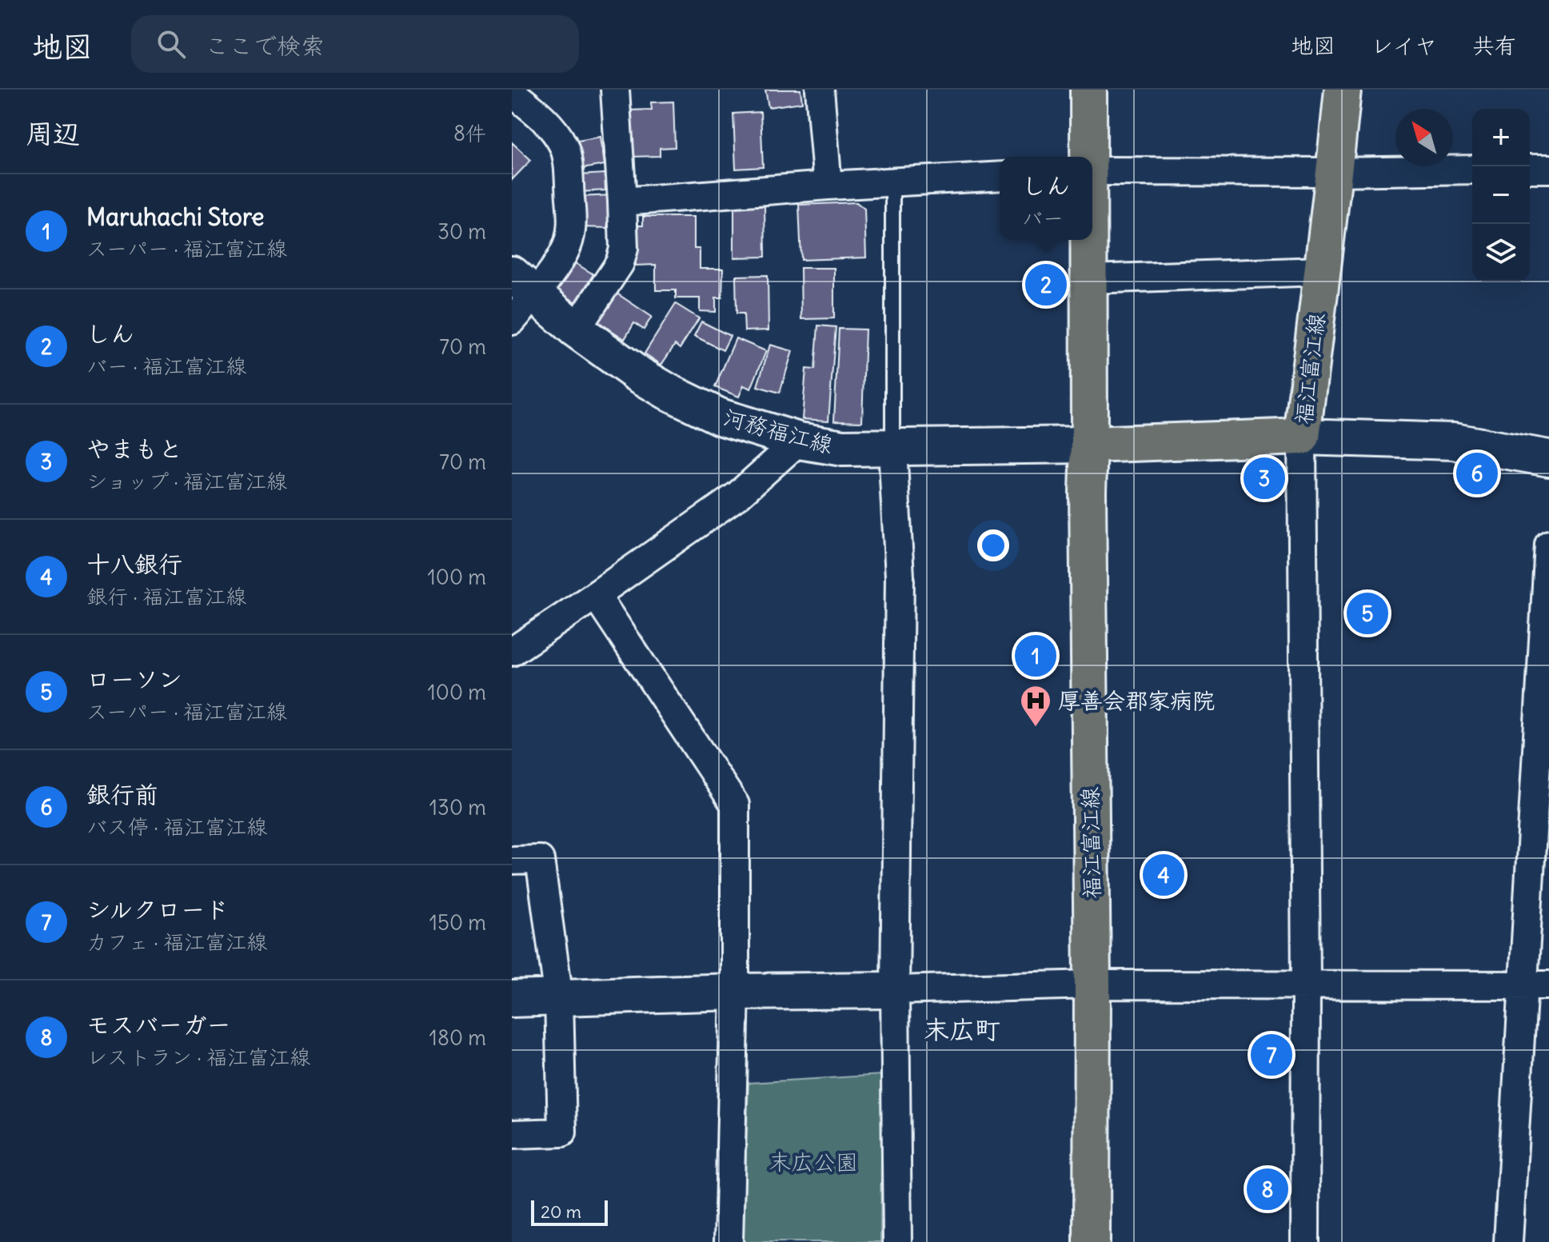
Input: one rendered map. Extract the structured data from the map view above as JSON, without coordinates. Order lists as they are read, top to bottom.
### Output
{
  "streets": {
    "main road": ["福江富江線"],
    "street": ["河務福江線"]
  },
  "crossings": [
    ["福江富江線", "河務福江線"]
  ],
  "districts": ["末広町"],
  "parks": ["末広公園"],
  "places": {
    "hospital": ["厚善会郡家病院"]
  },
  "scale_bar": "20 m",
  "north": "top left",
  "page": {
    "header": "地図",
    "search": "ここで検索",
    "nav": ["地図", "レイヤ", "共有"],
    "heading": ["周辺", "8件"],
    "map_buttons": ["+", "−"],
    "popup": ["しん", "バー"],
    "list": [
      {
        "mark": "1",
        "name": "Maruhachi Store",
        "note": "スーパー · 福江富江線",
        "value": "30 m"
      },
      {
        "mark": "2",
        "name": "しん",
        "note": "バー · 福江富江線",
        "value": "70 m"
      },
      {
        "mark": "3",
        "name": "やまもと",
        "note": "ショップ · 福江富江線",
        "value": "70 m"
      },
      {
        "mark": "4",
        "name": "十八銀行",
        "note": "銀行 · 福江富江線",
        "value": "100 m"
      },
      {
        "mark": "5",
        "name": "ローソン",
        "note": "スーパー · 福江富江線",
        "value": "100 m"
      },
      {
        "mark": "6",
        "name": "銀行前",
        "note": "バス停 · 福江富江線",
        "value": "130 m"
      },
      {
        "mark": "7",
        "name": "シルクロード",
        "note": "カフェ · 福江富江線",
        "value": "150 m"
      },
      {
        "mark": "8",
        "name": "モスバーガー",
        "note": "レストラン · 福江富江線",
        "value": "180 m"
      }
    ],
    "pins": [
      "2",
      "6",
      "3",
      "5",
      "1",
      "4",
      "7",
      "8"
    ],
    "scale": "20 m"
  }
}
